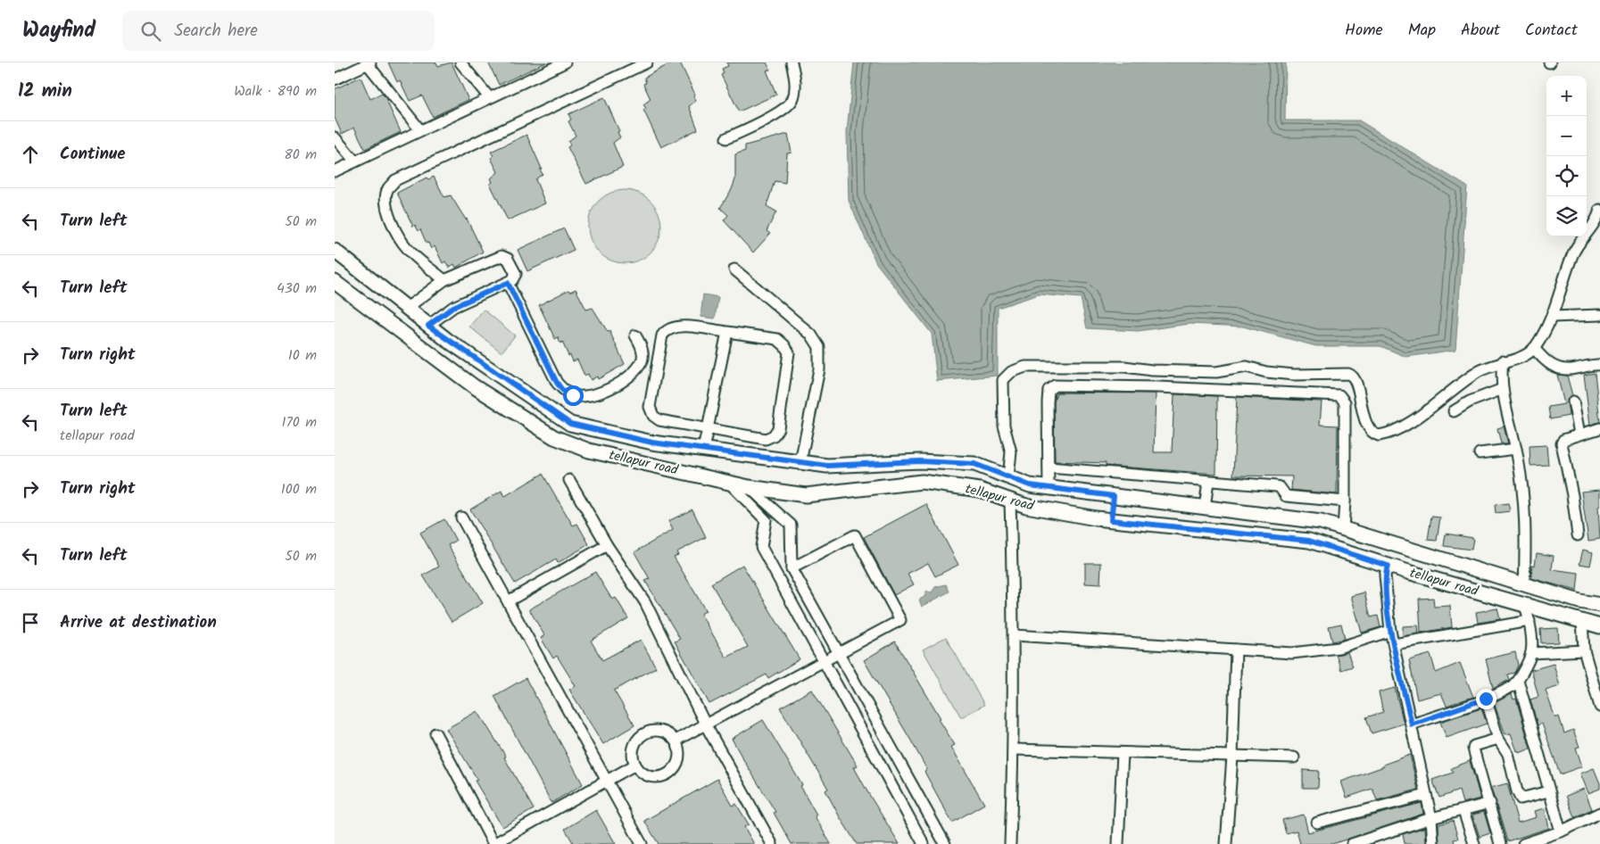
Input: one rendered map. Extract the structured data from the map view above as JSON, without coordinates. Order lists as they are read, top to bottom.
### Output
{
  "streets": {
    "street": ["tellapur road"]
  },
  "page": {
    "header": "Wayfind",
    "search": "Search here",
    "nav": [
      "Home",
      "Map",
      "About",
      "Contact"
    ],
    "heading": ["12 min", "Walk · 890 m"],
    "map_buttons": ["+", "−"],
    "list": [
      ["Continue", "80 m"],
      ["Turn left", "50 m"],
      ["Turn left", "430 m"],
      ["Turn right", "10 m"],
      ["Turn left", "tellapur road", "170 m"],
      ["Turn right", "100 m"],
      ["Turn left", "50 m"],
      "Arrive at destination"
    ]
  }
}
